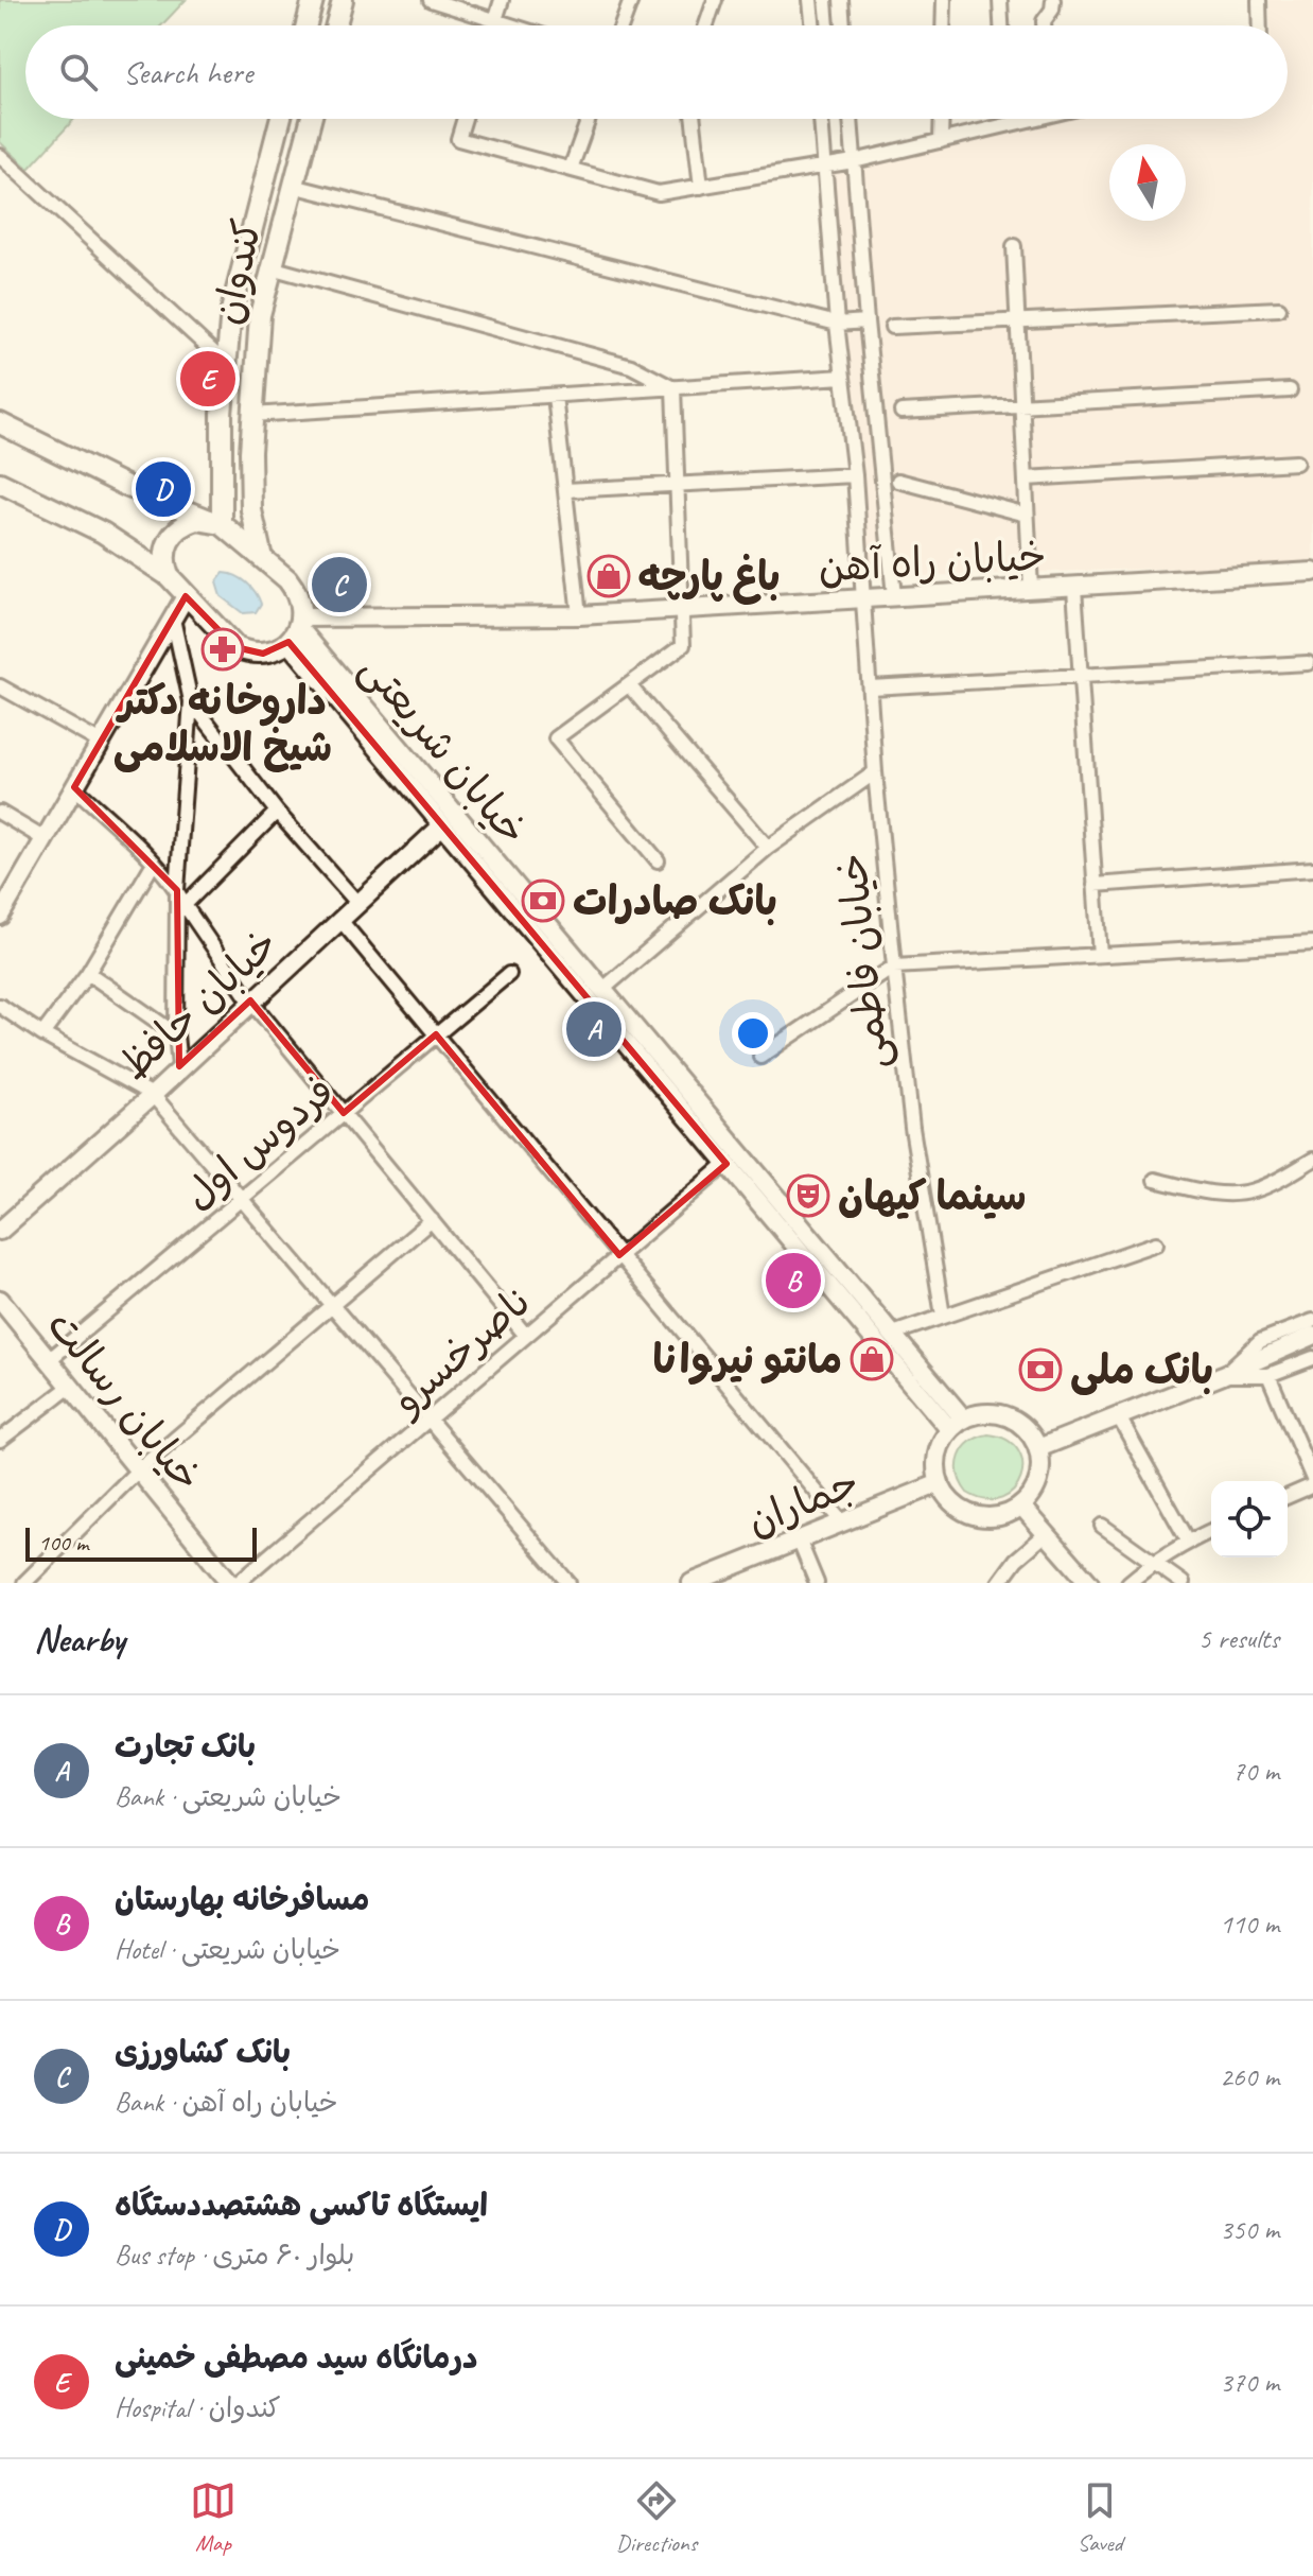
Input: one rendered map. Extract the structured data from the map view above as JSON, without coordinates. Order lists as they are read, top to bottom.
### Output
{
  "streets": {
    "main road": ["کندوان"],
    "street": [
      "خیابان راه آهن",
      "خیابان شریعتی",
      "خیابان فاطمی",
      "خیابان حافظ",
      "فردوس اول",
      "ناصرخسرو",
      "خیابان رسالت",
      "جماران"
    ]
  },
  "crossings": [
    ["خیابان راه آهن", "خیابان شریعتی"],
    ["خیابان راه آهن", "خیابان فاطمی"],
    ["خیابان شریعتی", "خیابان حافظ"],
    ["خیابان شریعتی", "ناصرخسرو"],
    ["خیابان شریعتی", "جماران"],
    ["فردوس اول", "خیابان رسالت"]
  ],
  "places": {
    "shop": ["باغ پارچه", "مانتو نیروانا"],
    "pharmacy": ["داروخانه دکتر شیخ الاسلامی"],
    "bank": ["بانک صادرات", "بانک ملی"],
    "theatre": ["سینما کیهان"]
  },
  "scale_bar": "100 m",
  "north": "top",
  "page": {
    "search": "Search here",
    "pins": [
      "E",
      "D",
      "C",
      "A",
      "B"
    ],
    "scale": "100 m",
    "heading": ["Nearby", "5 results"],
    "list": [
      {
        "mark": "A",
        "name": "بانک تجارت",
        "note": "Bank · خیابان شریعتی",
        "value": "70 m"
      },
      {
        "mark": "B",
        "name": "مسافرخانه بهارستان",
        "note": "Hotel · خیابان شریعتی",
        "value": "110 m"
      },
      {
        "mark": "C",
        "name": "بانک کشاورزی",
        "note": "Bank · خیابان راه آهن",
        "value": "260 m"
      },
      {
        "mark": "D",
        "name": "ایستگاه تاکسی هشتصددستگاه",
        "note": "Bus stop · بلوار ۶۰ متری",
        "value": "350 m"
      },
      {
        "mark": "E",
        "name": "درمانگاه سید مصطفی خمینی",
        "note": "Hospital · کندوان",
        "value": "370 m"
      }
    ],
    "nav": ["Map", "Directions", "Saved"]
  }
}
